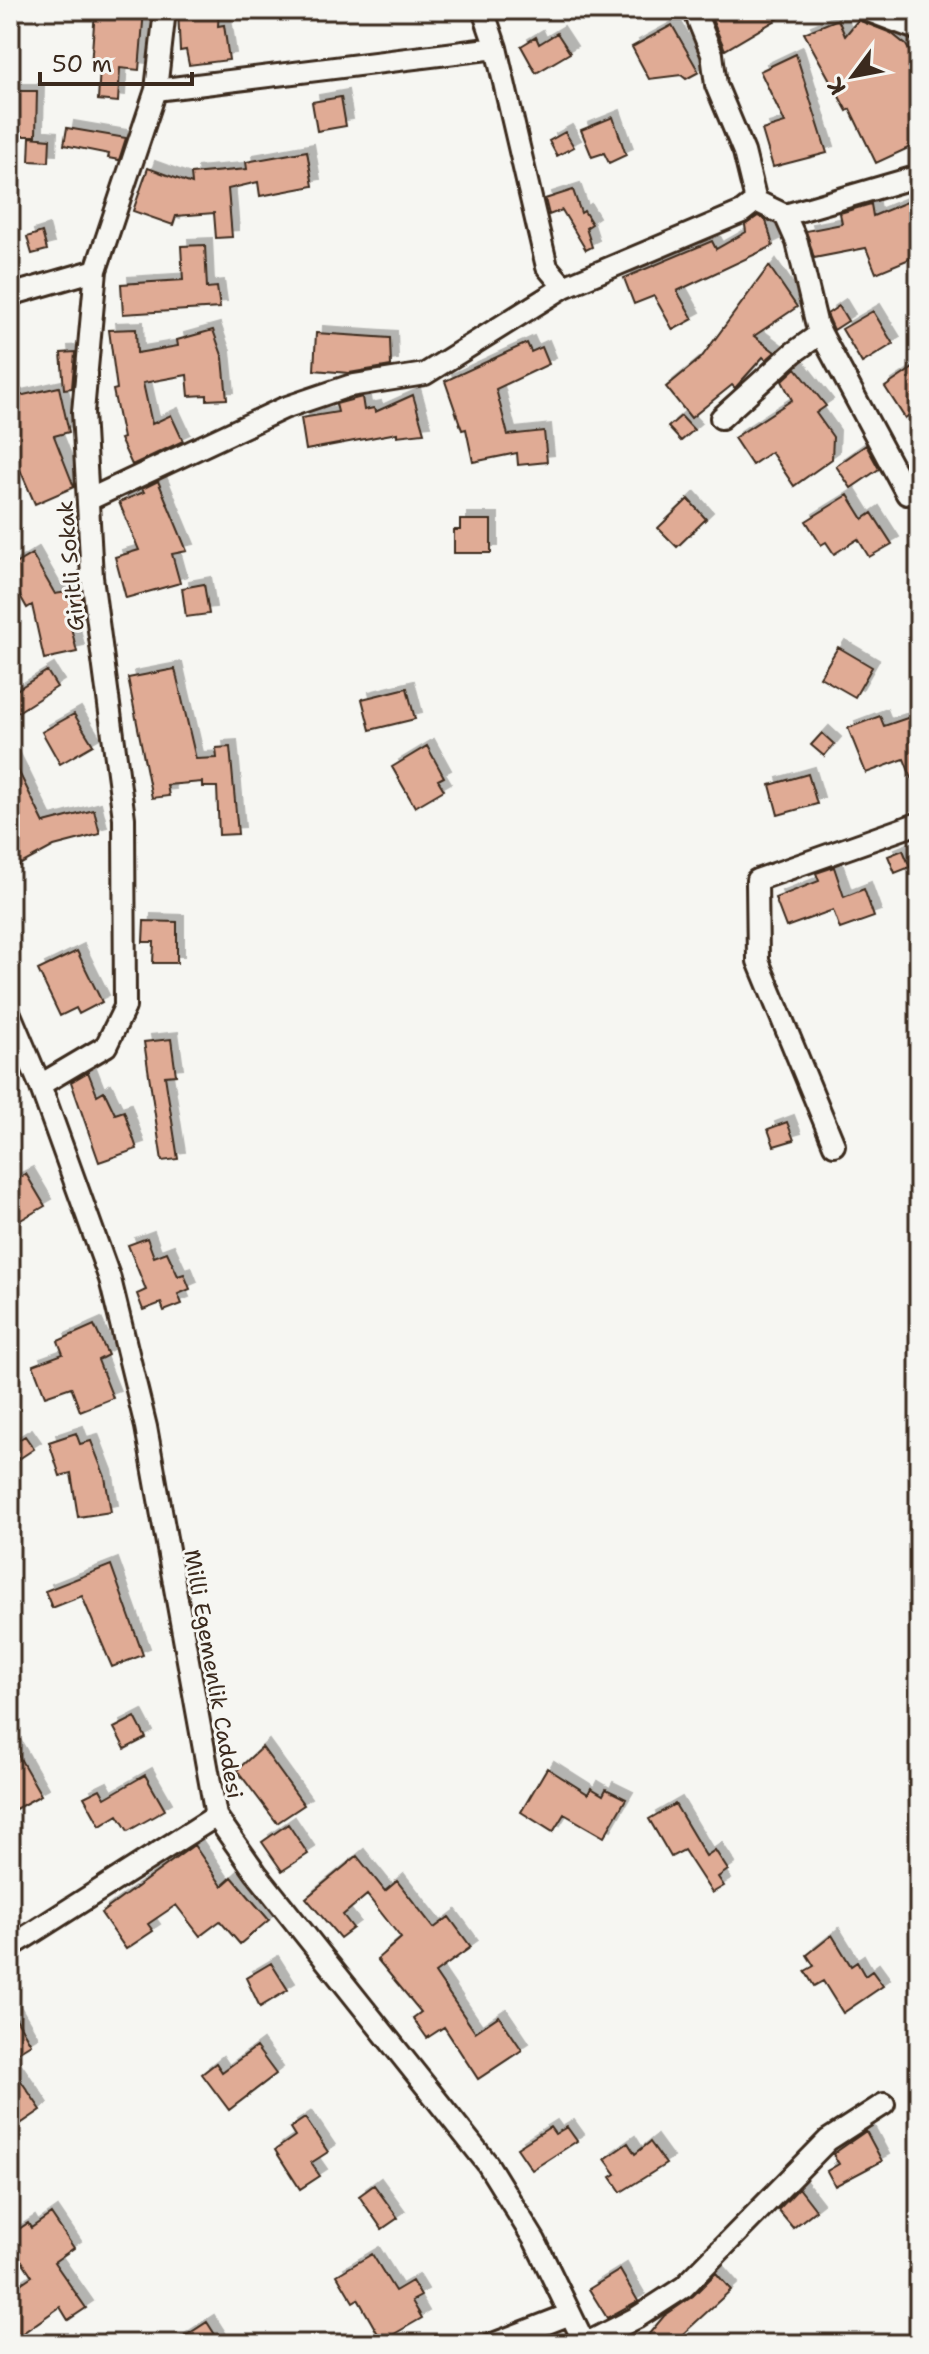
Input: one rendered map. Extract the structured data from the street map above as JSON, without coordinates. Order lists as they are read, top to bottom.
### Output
{
  "streets": {
    "street": ["Giritli Sokak", "Milli Egemenlik Caddesi"]
  },
  "crossings": [
    ["Giritli Sokak", "Milli Egemenlik Caddesi"]
  ],
  "scale_bar": "50 m",
  "north": "bottom left"
}
